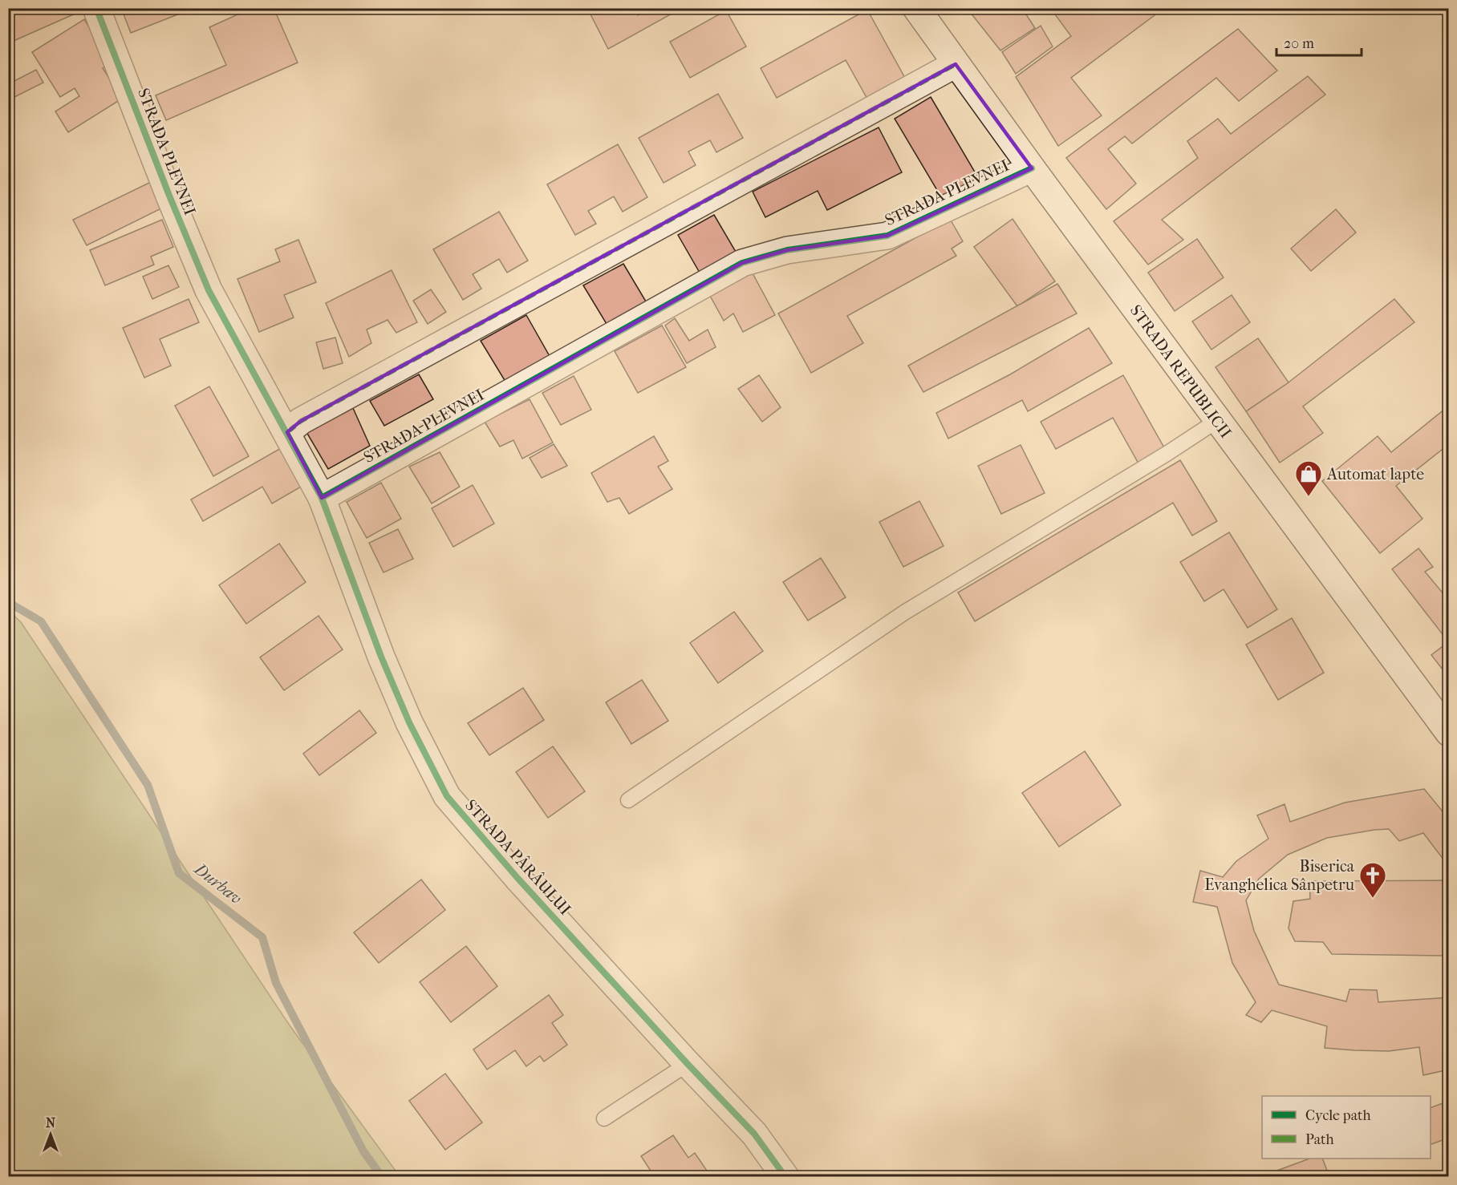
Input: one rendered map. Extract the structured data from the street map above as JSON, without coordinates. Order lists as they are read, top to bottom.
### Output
{
  "streets": {
    "street": ["STRADA PLEVNEI", "STRADA REPUBLICII", "STRADA PÂRÂULUI"]
  },
  "crossings": [
    ["STRADA PLEVNEI", "STRADA REPUBLICII"],
    ["STRADA PLEVNEI", "STRADA PÂRÂULUI"]
  ],
  "water": ["Durbav"],
  "places": {
    "shop": ["Automat lapte"],
    "church": ["Biserica Evanghelica Sânpetru"]
  },
  "legend": ["Cycle path", "Path"],
  "scale_bar": "20 m",
  "north": "top"
}
